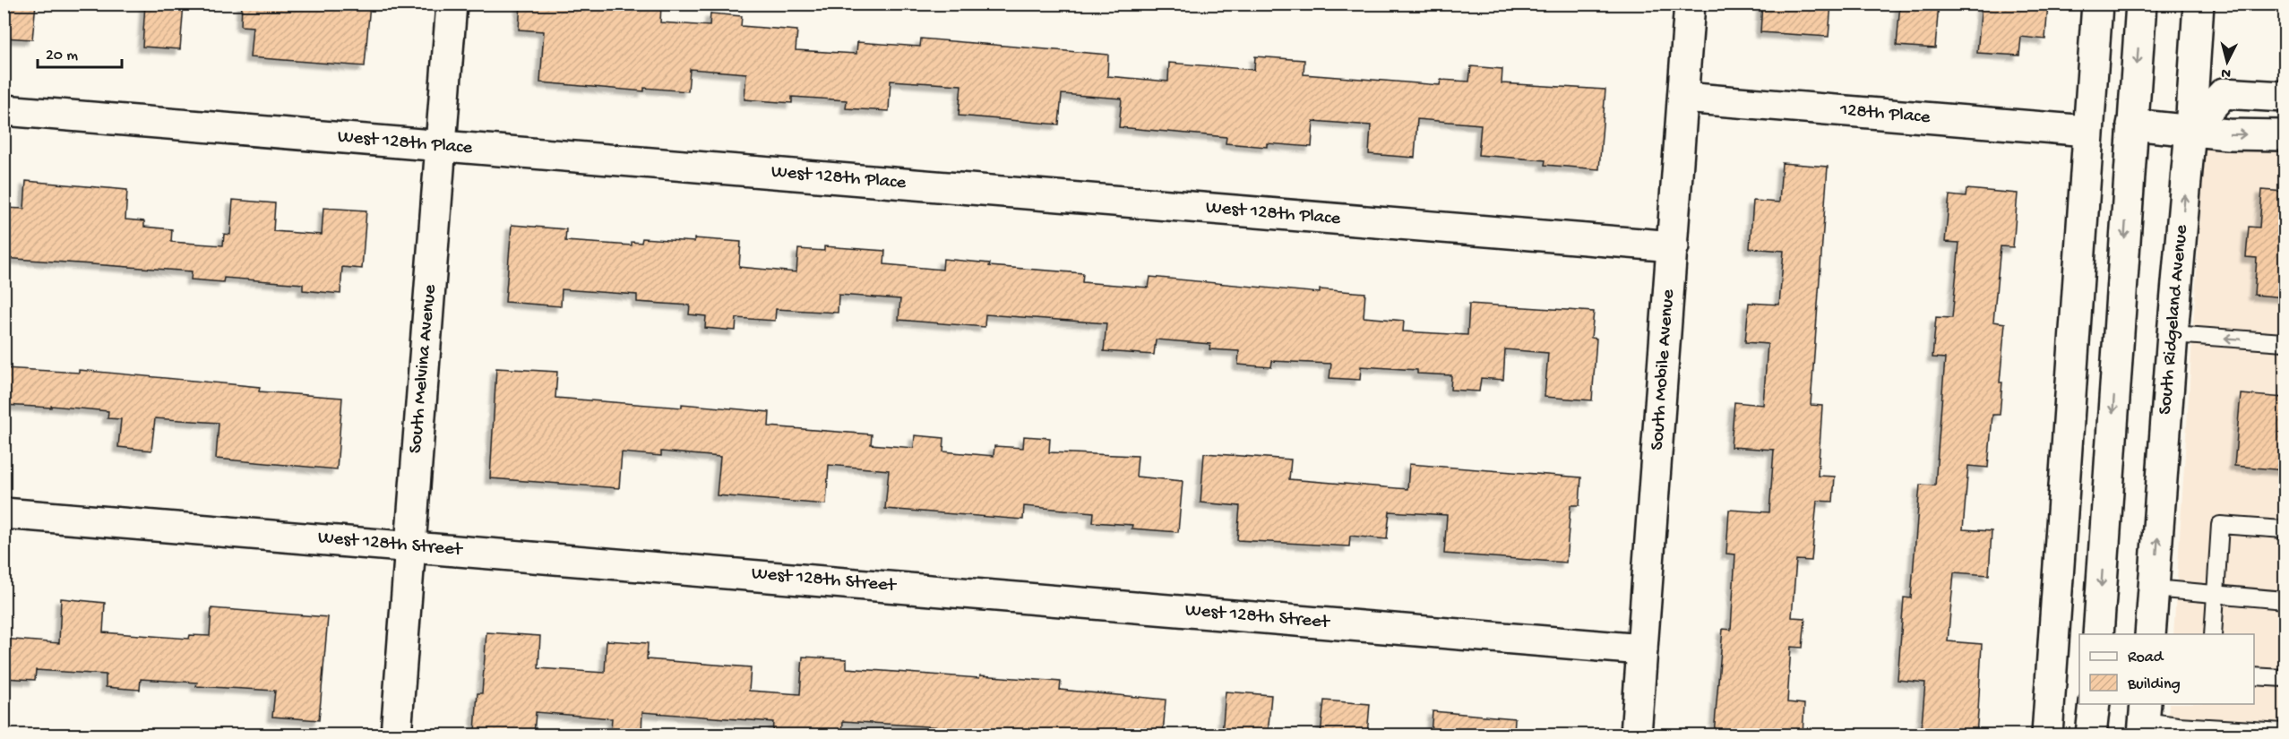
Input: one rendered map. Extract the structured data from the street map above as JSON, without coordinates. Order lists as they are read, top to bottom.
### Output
{
  "streets": {
    "street": [
      "128th Place",
      "West 128th Place",
      "South Ridgeland Avenue",
      "South Melvina Avenue",
      "South Mobile Avenue",
      "West 128th Street"
    ]
  },
  "crossings": [
    ["128th Place", "South Mobile Avenue"],
    ["West 128th Place", "South Melvina Avenue"],
    ["West 128th Place", "South Mobile Avenue"],
    ["South Melvina Avenue", "West 128th Street"],
    ["South Mobile Avenue", "West 128th Street"]
  ],
  "legend": ["Road", "Building"],
  "scale_bar": "20 m",
  "north": "bottom"
}
